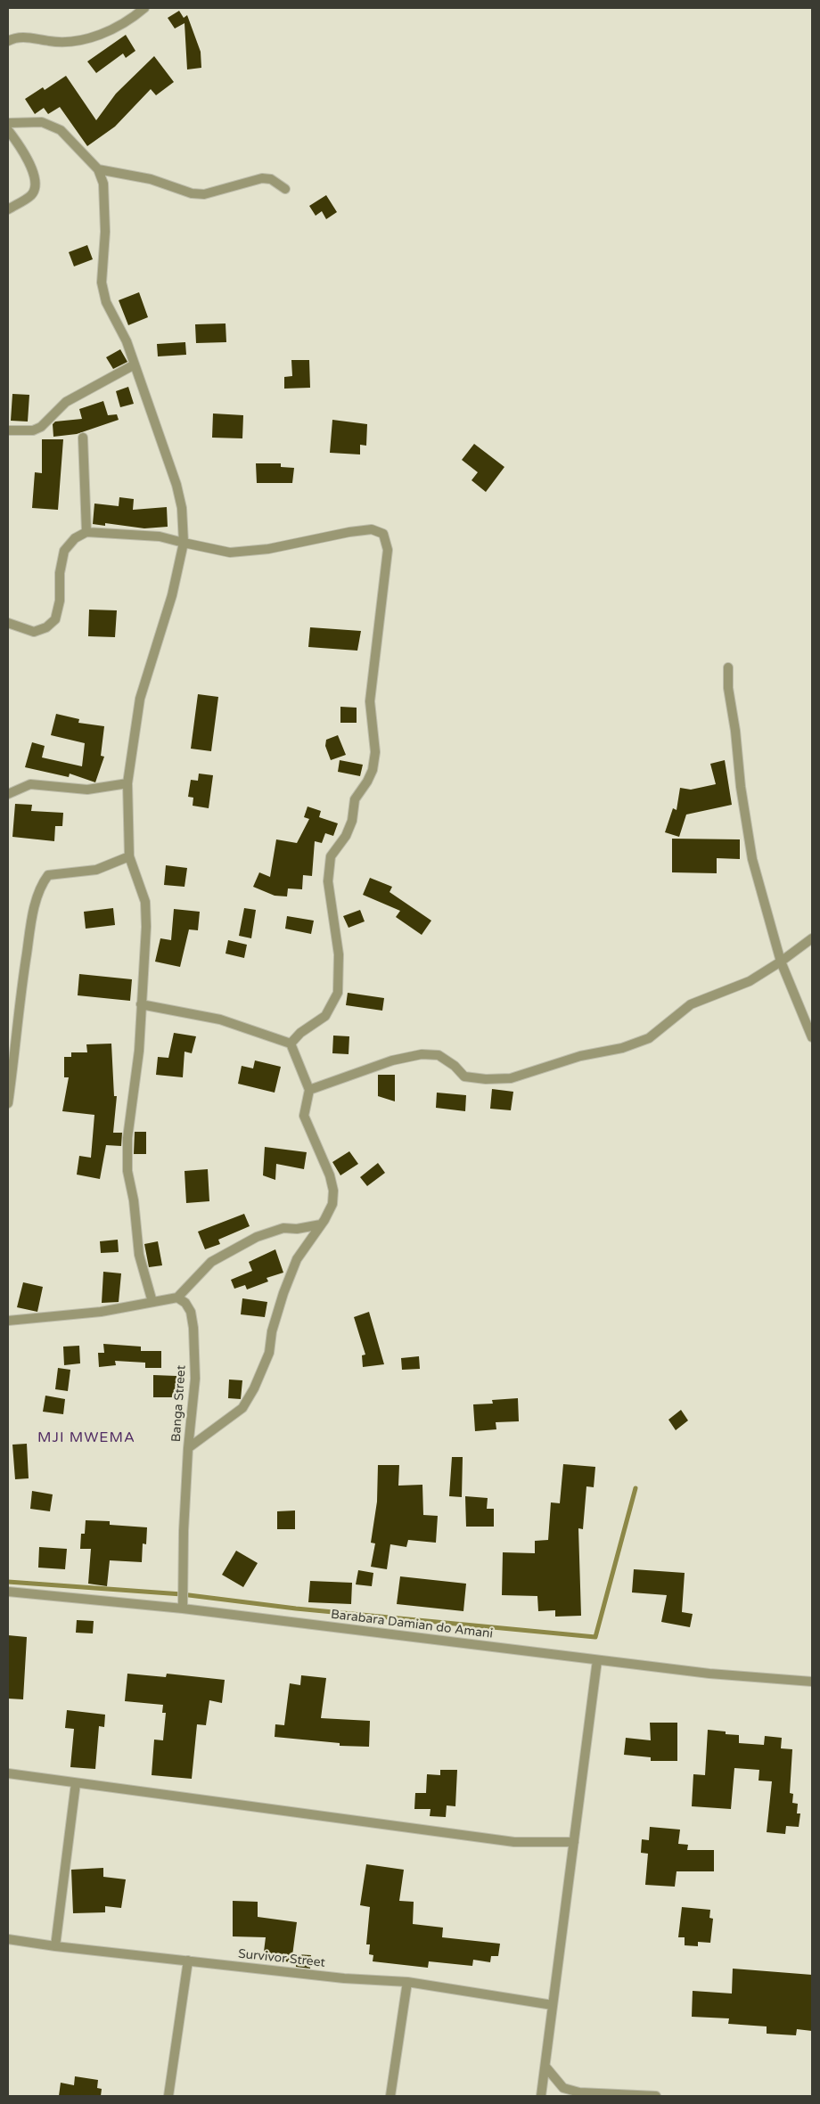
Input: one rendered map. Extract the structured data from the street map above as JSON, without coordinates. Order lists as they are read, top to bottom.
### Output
{
  "streets": {
    "street": ["Banga Street", "Barabara Damian do Amani", "Survivor Street"]
  },
  "crossings": [
    ["Banga Street", "Barabara Damian do Amani"]
  ],
  "districts": ["MJI MWEMA"]
}
